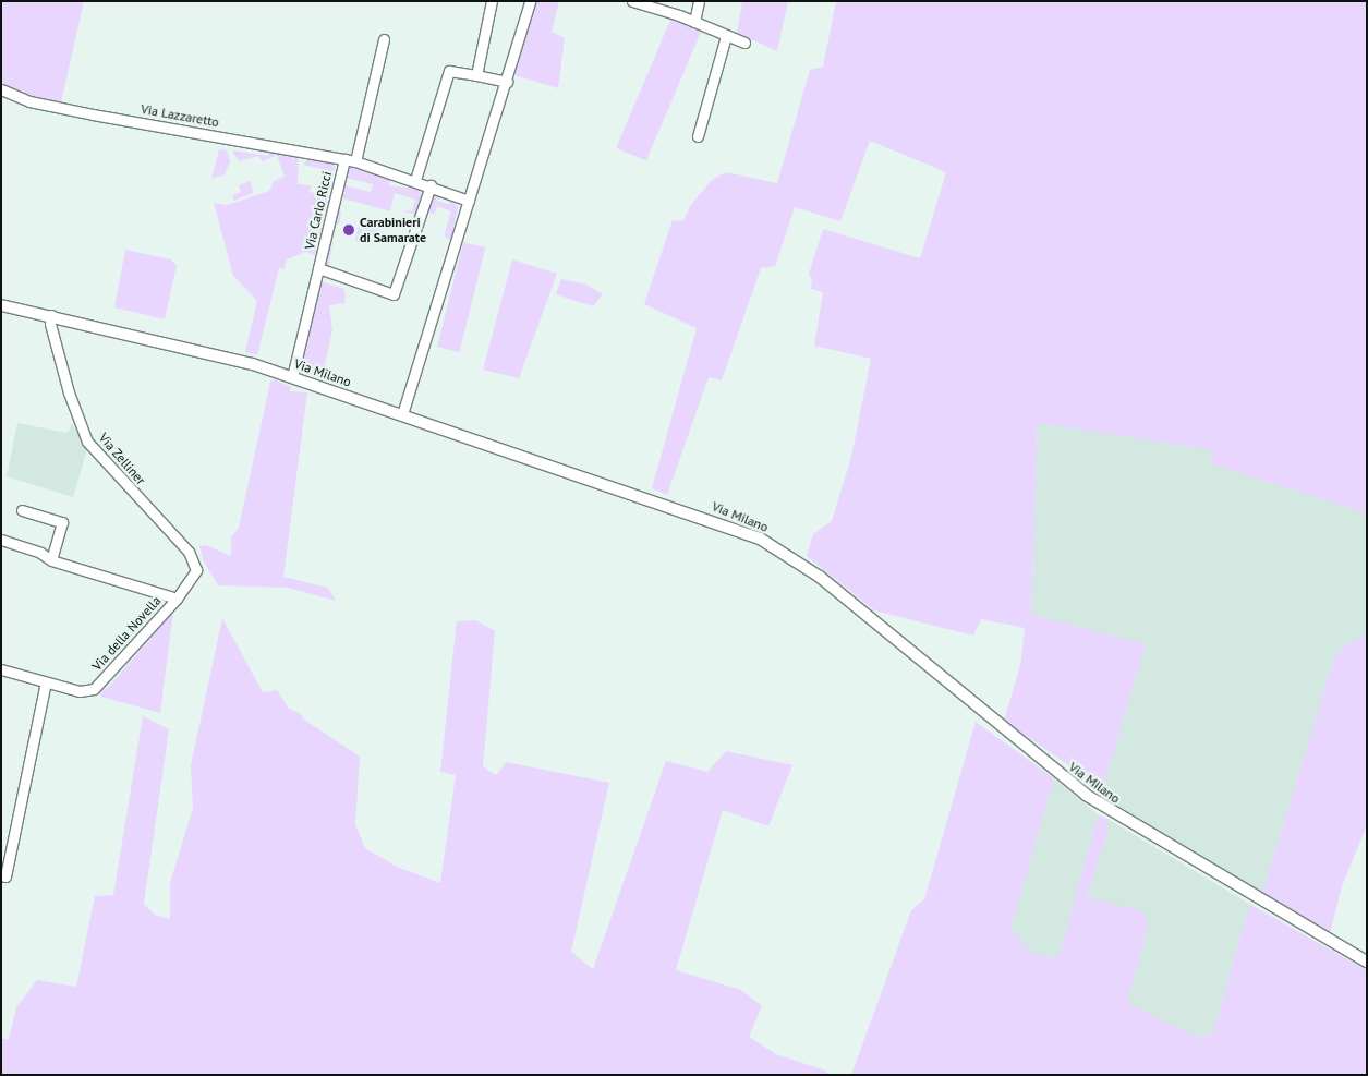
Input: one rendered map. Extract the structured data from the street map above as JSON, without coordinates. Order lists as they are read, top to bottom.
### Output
{
  "streets": {
    "street": [
      "Via Lazzaretto",
      "Via Carlo Ricci",
      "Via Milano",
      "Via Zelliner",
      "Via della Novella"
    ]
  },
  "crossings": [
    ["Via Lazzaretto", "Via Carlo Ricci"],
    ["Via Carlo Ricci", "Via Milano"],
    ["Via Milano", "Via Zelliner"],
    ["Via Zelliner", "Via della Novella"]
  ],
  "places": ["Carabinieri di Samarate"]
}
